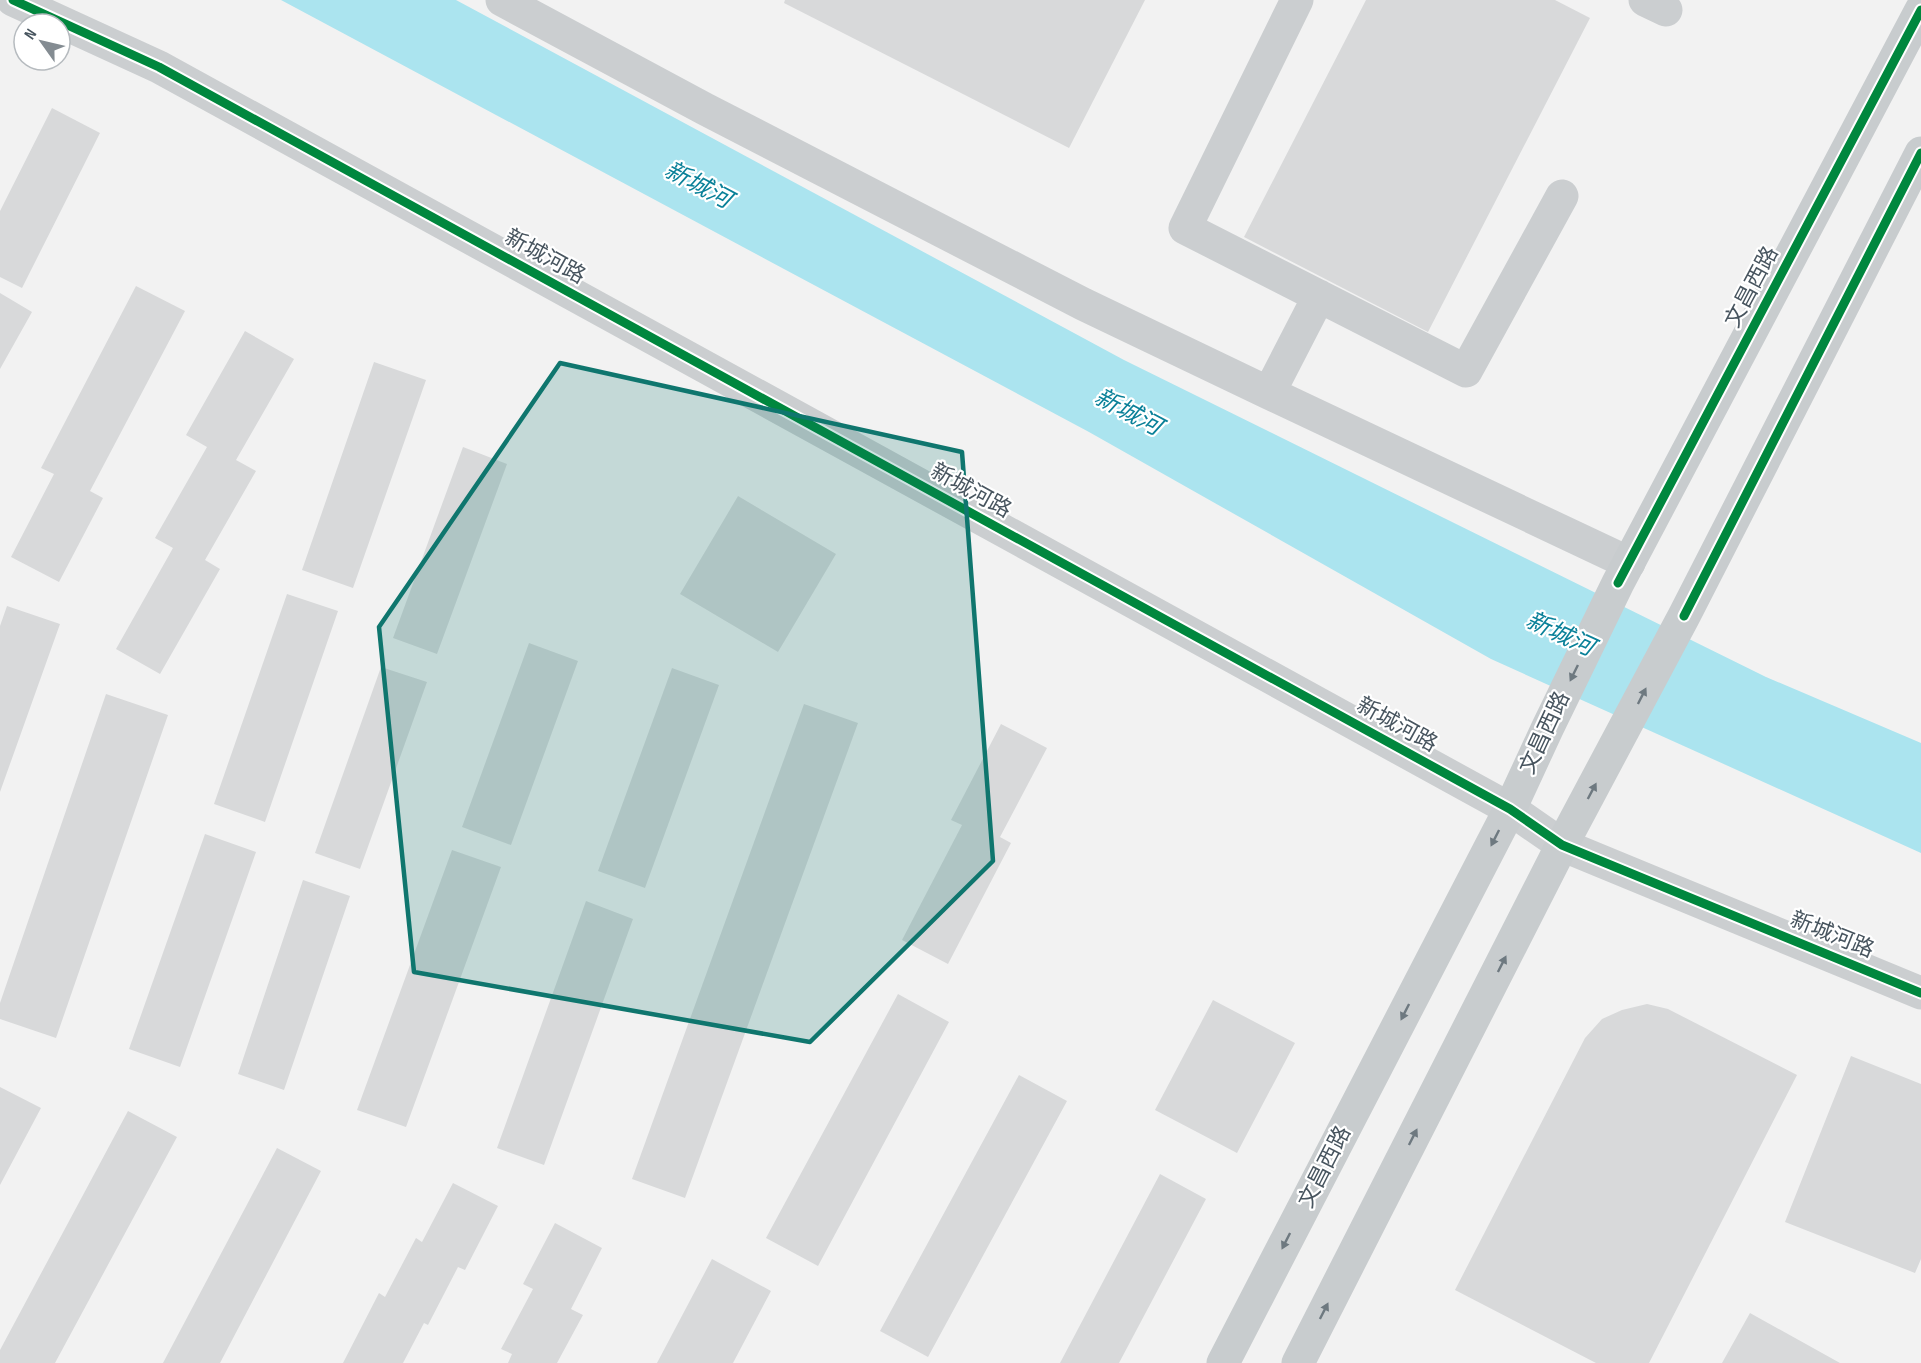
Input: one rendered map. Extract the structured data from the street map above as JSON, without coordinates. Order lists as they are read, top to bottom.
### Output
{
  "streets": {
    "main road": ["文昌西路"],
    "street": ["新城河路"]
  },
  "crossings": [
    ["新城河路", "文昌西路"]
  ],
  "water": ["新城河"],
  "north": "top left"
}
